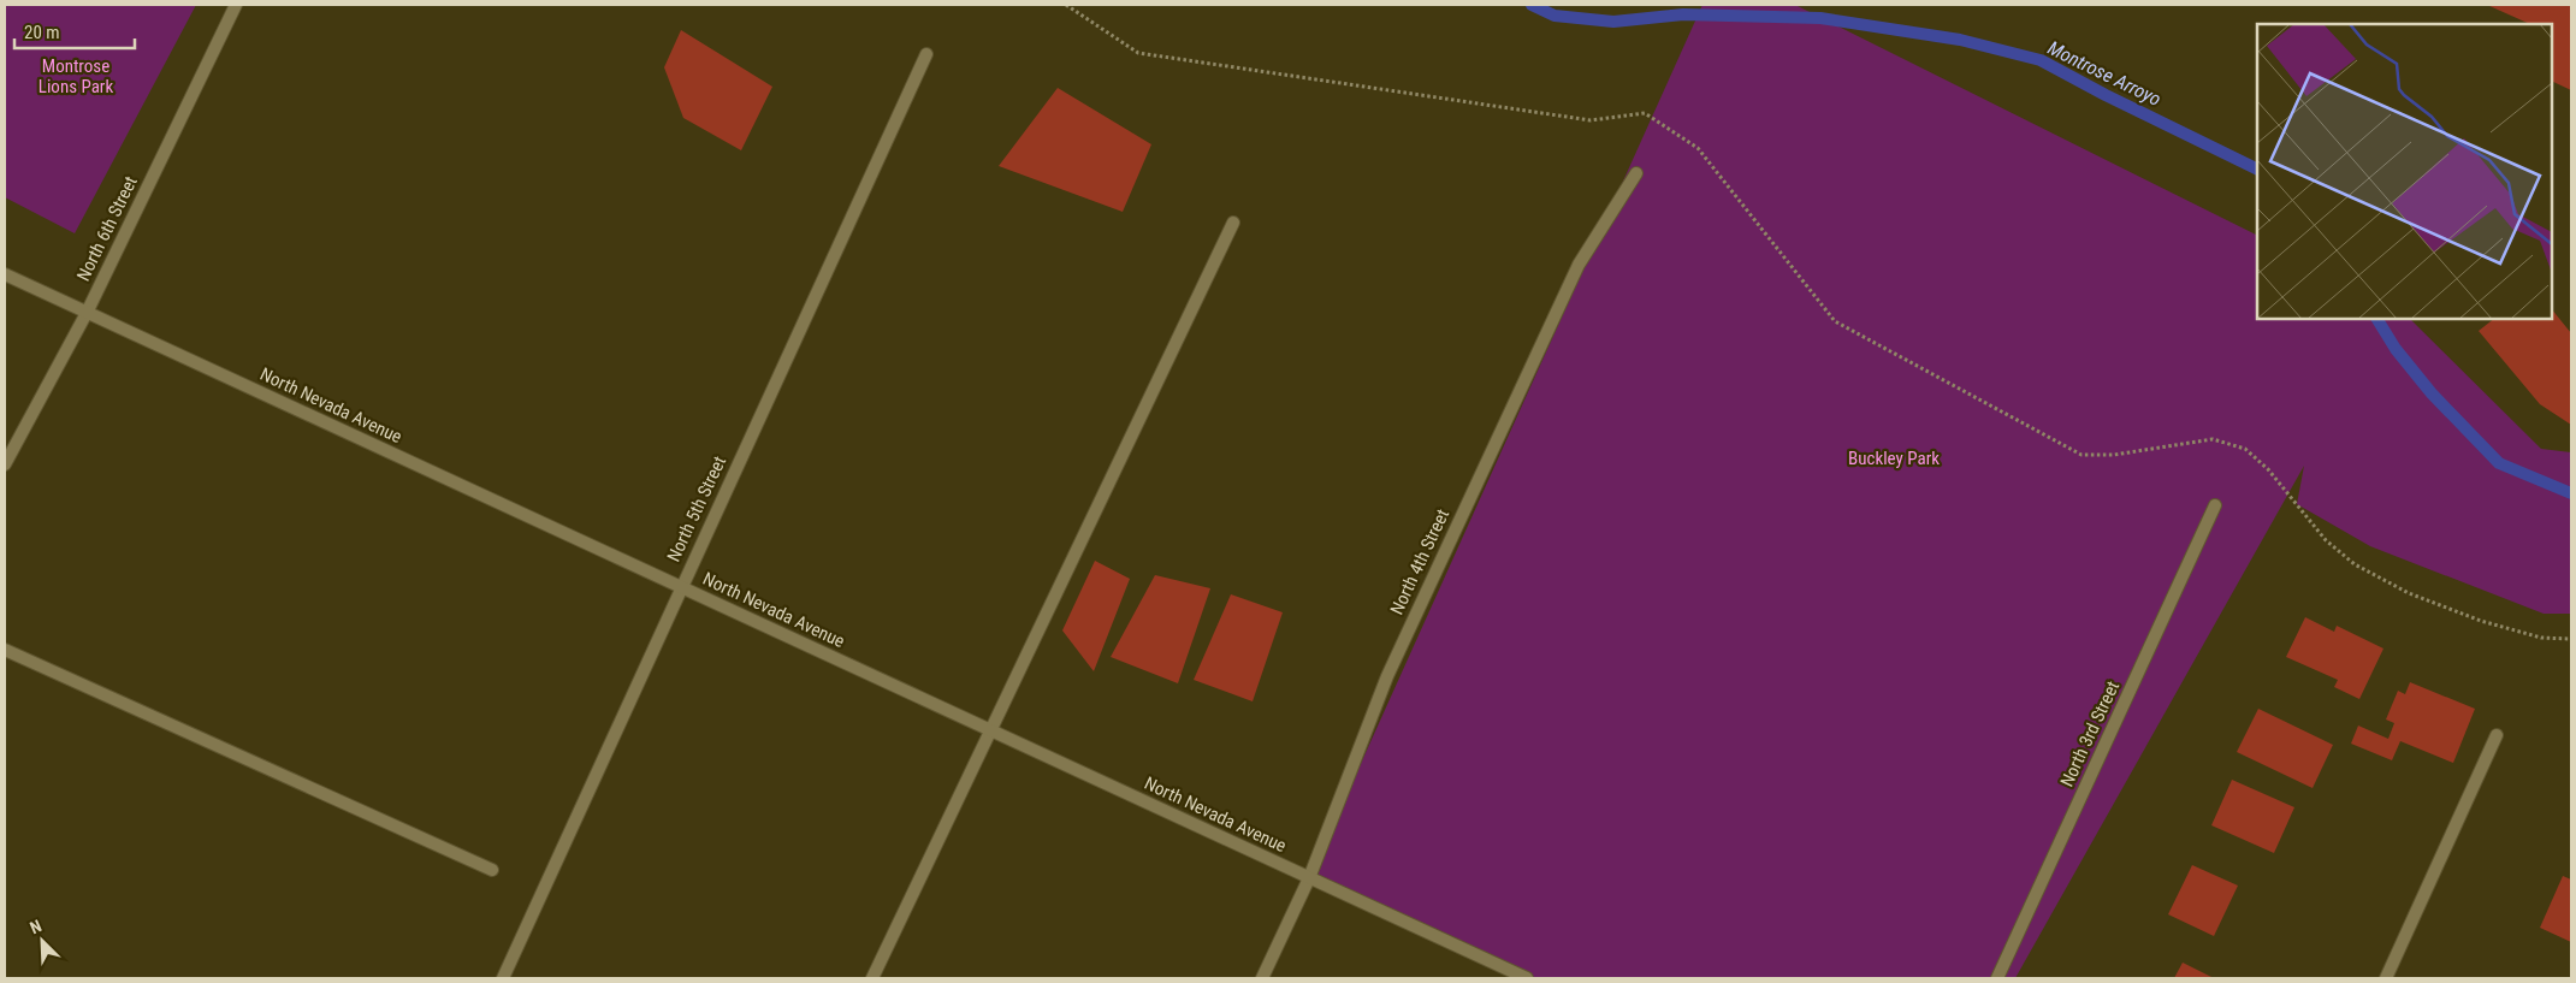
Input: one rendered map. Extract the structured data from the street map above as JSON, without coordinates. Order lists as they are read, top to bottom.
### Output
{
  "streets": {
    "street": [
      "North 6th Street",
      "North Nevada Avenue",
      "North 5th Street",
      "North 4th Street",
      "North 3rd Street"
    ]
  },
  "crossings": [
    ["North 6th Street", "North Nevada Avenue"],
    ["North Nevada Avenue", "North 5th Street"],
    ["North Nevada Avenue", "North 4th Street"]
  ],
  "water": ["Montrose Arroyo"],
  "parks": ["Montrose Lions Park", "Buckley Park"],
  "scale_bar": "20 m",
  "north": "top left"
}
